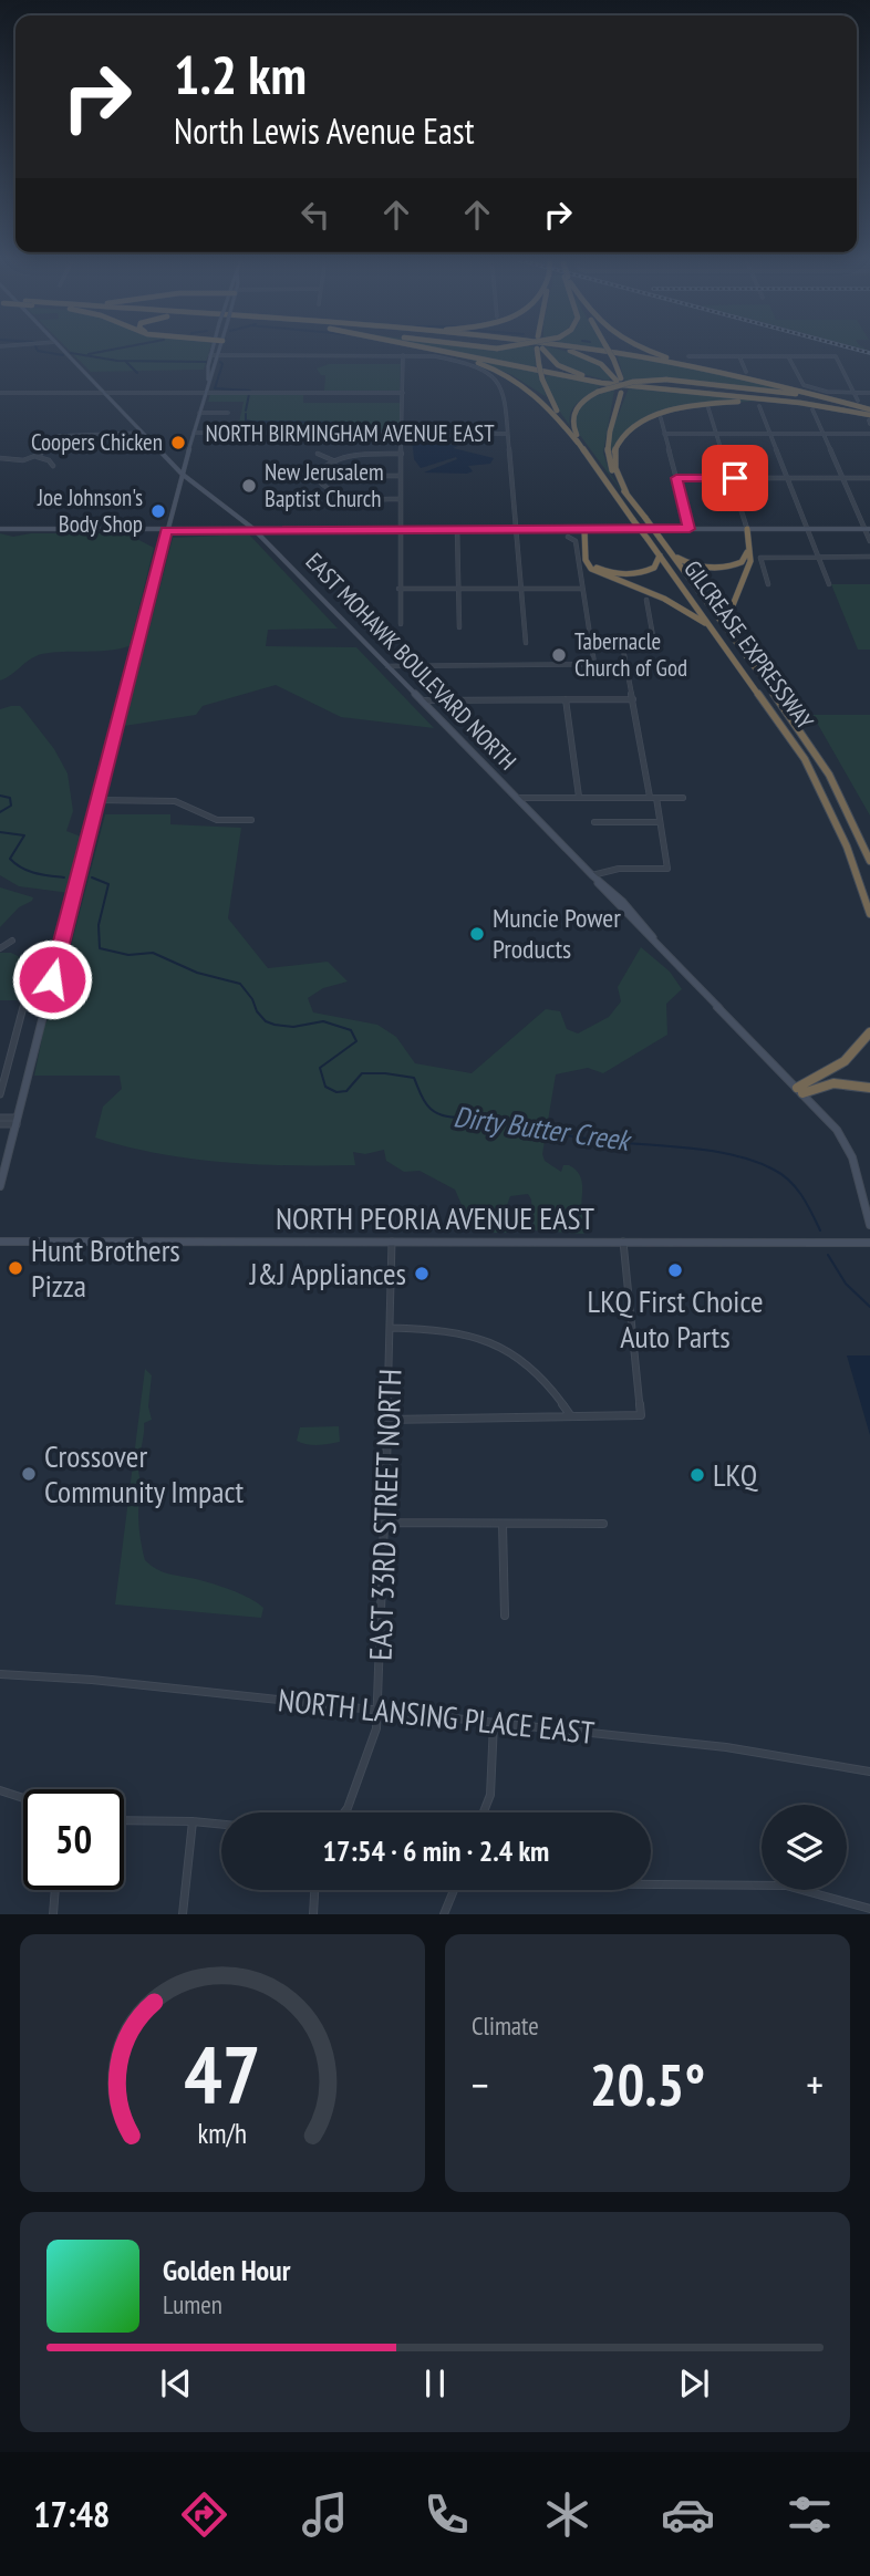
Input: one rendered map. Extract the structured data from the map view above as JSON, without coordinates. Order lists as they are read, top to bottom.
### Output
{
  "streets": {
    "highway": ["GILCREASE EXPRESSWAY"],
    "main road": ["EAST MOHAWK BOULEVARD NORTH", "NORTH PEORIA AVENUE EAST"],
    "street": ["NORTH BIRMINGHAM AVENUE EAST", "EAST 33RD STREET NORTH", "NORTH LANSING PLACE EAST"]
  },
  "crossings": [
    ["NORTH PEORIA AVENUE EAST", "EAST 33RD STREET NORTH"],
    ["EAST 33RD STREET NORTH", "NORTH LANSING PLACE EAST"]
  ],
  "water": ["Dirty Butter Creek"],
  "places": [
    "Coopers Chicken",
    "New Jerusalem Baptist Church",
    "Joe Johnson's Body Shop",
    "Tabernacle Church of God",
    "Muncie Power Products",
    "Hunt Brothers Pizza",
    "LKQ First Choice Auto Parts",
    "J&J Appliances",
    "Crossover Community Impact",
    "LKQ"
  ],
  "page": {
    "turn": ["1.2 km", "North Lewis Avenue East"],
    "limit": "50",
    "trip": "17:54 · 6 min · 2.4 km",
    "tile": "Climate",
    "heat": ["−", "20.5°", "+"],
    "song": ["Golden Hour", "Lumen"],
    "tabs": "17:48",
    "gauge": ["47", "km/h"]
  }
}
